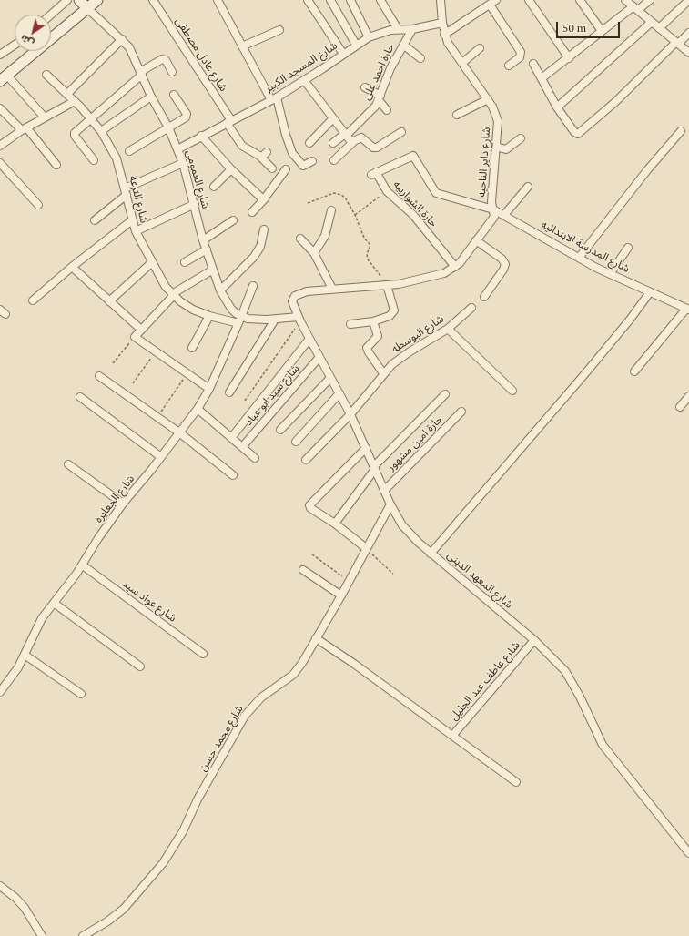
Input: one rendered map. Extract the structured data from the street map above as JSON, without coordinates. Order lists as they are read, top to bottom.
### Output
{
  "streets": {
    "street": [
      "شارع عادل مصطفى",
      "شارع المسجد الكبير",
      "حارة احمد على",
      "شارع داير الناحيه",
      "شارع العمومى",
      "شارع الترعه",
      "حارة الشواربيه",
      "شارع المدرسة الابتدائيه",
      "شارع البوسطه",
      "شارع سيد ابو عياد",
      "حارة امين مشهور",
      "شارع الجعايره",
      "شارع المعهد الدينى",
      "شارع عواد سيد",
      "شارع عاطف عبد الجليل",
      "شارع محمد حسن"
    ]
  },
  "crossings": [
    ["شارع عادل مصطفى", "شارع المسجد الكبير"],
    ["شارع المسجد الكبير", "حارة احمد على"],
    ["شارع المسجد الكبير", "شارع داير الناحيه"],
    ["شارع المسجد الكبير", "شارع العمومى"],
    ["شارع داير الناحيه", "حارة الشواربيه"],
    ["شارع داير الناحيه", "شارع المدرسة الابتدائيه"],
    ["شارع داير الناحيه", "شارع المعهد الدينى"],
    ["شارع العمومى", "شارع الترعه"],
    ["شارع العمومى", "شارع الجعايره"],
    ["شارع الترعه", "شارع الجعايره"],
    ["حارة الشواربيه", "شارع المدرسة الابتدائيه"],
    ["شارع البوسطه", "شارع المعهد الدينى"],
    ["شارع سيد ابو عياد", "شارع المعهد الدينى"],
    ["حارة امين مشهور", "شارع المعهد الدينى"],
    ["شارع الجعايره", "شارع عواد سيد"],
    ["شارع المعهد الدينى", "شارع عاطف عبد الجليل"],
    ["شارع المعهد الدينى", "شارع محمد حسن"]
  ],
  "scale_bar": "50 m",
  "north": "bottom left"
}
